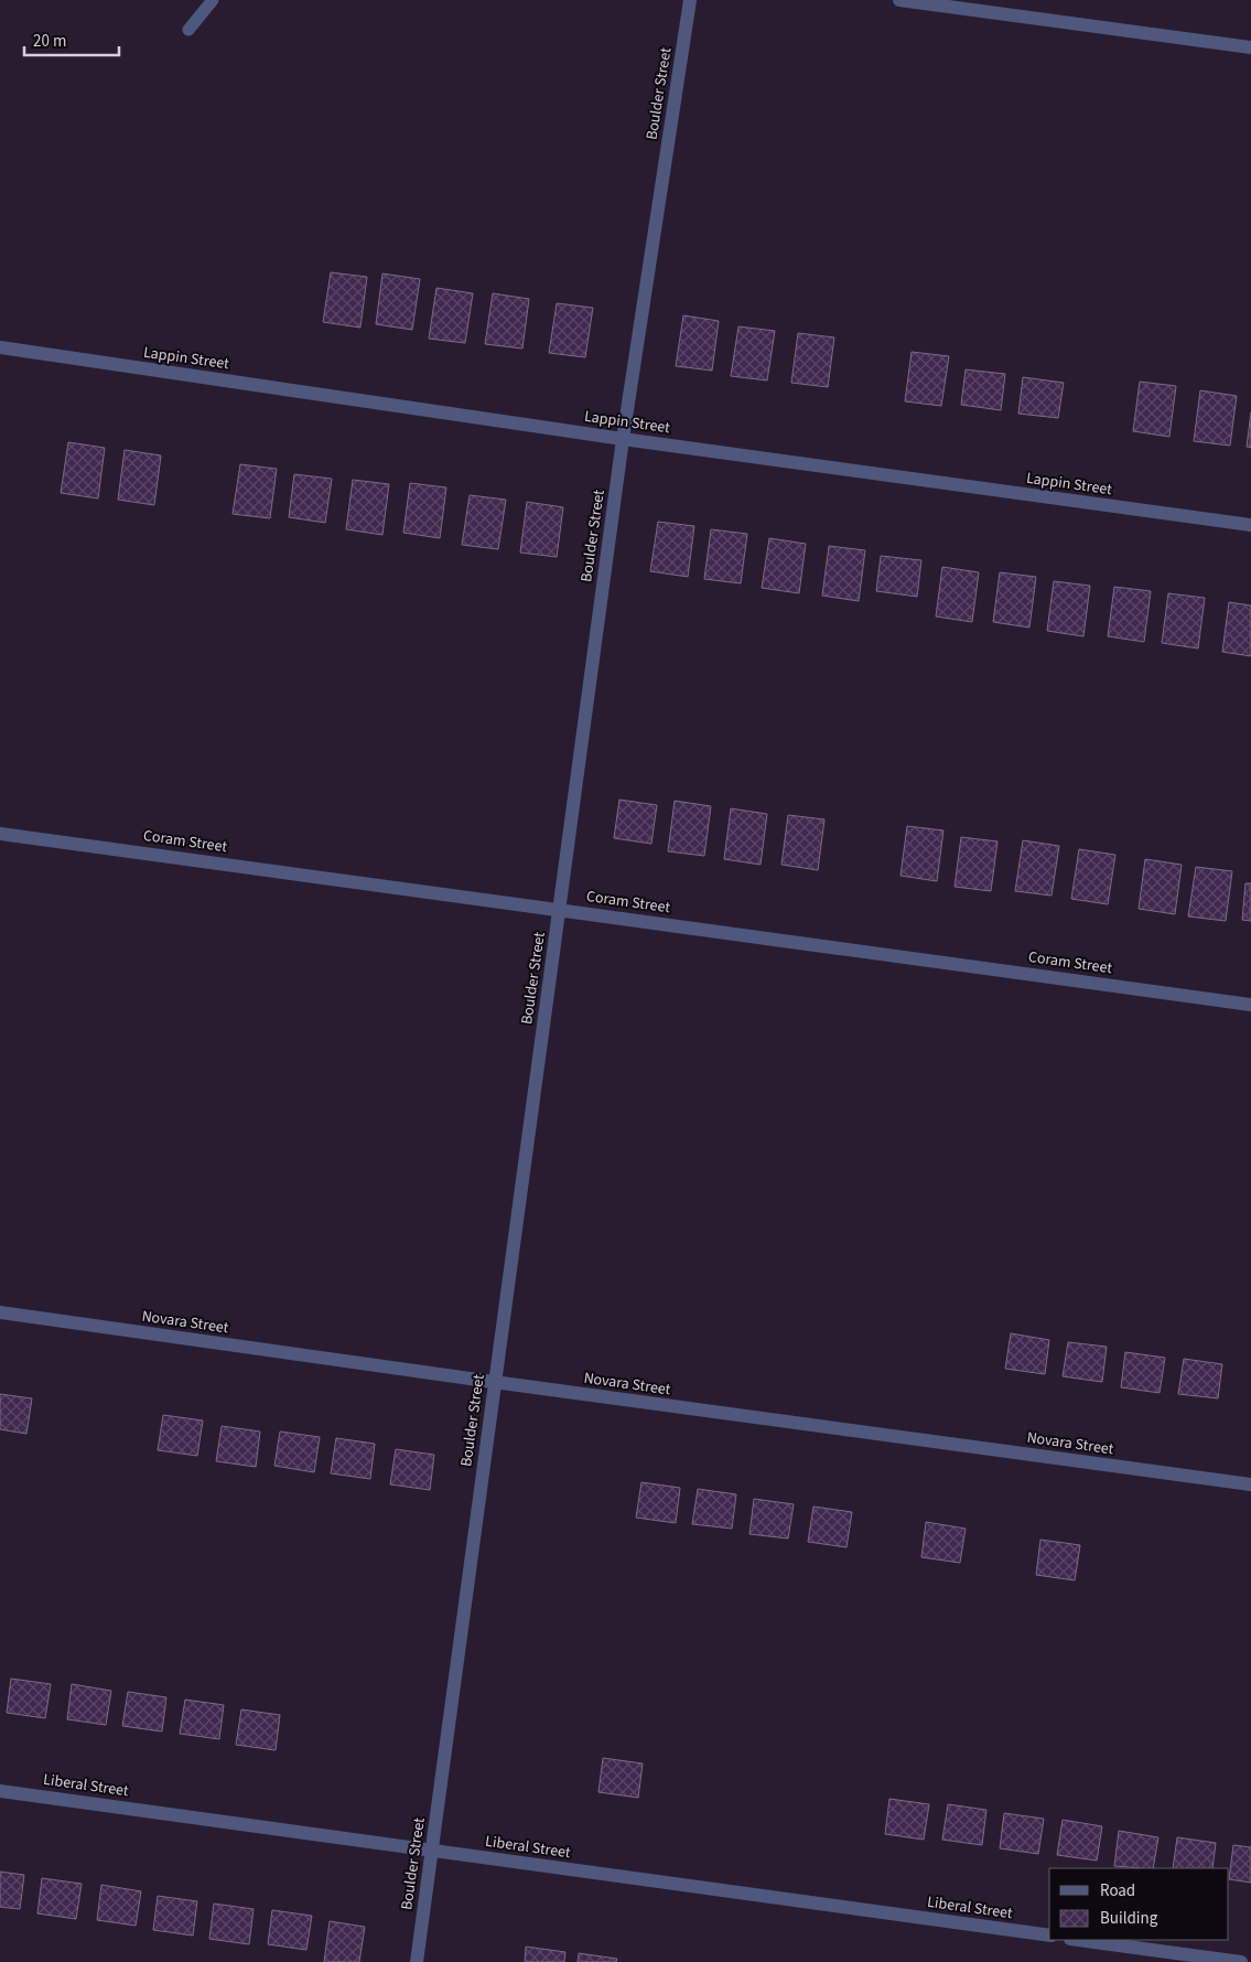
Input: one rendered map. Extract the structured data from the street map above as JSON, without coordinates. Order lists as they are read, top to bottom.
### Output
{
  "streets": {
    "street": [
      "Boulder Street",
      "Lappin Street",
      "Coram Street",
      "Novara Street",
      "Liberal Street"
    ]
  },
  "crossings": [
    ["Boulder Street", "Lappin Street"],
    ["Boulder Street", "Coram Street"],
    ["Boulder Street", "Novara Street"],
    ["Boulder Street", "Liberal Street"]
  ],
  "legend": ["Road", "Building"],
  "scale_bar": "20 m"
}
